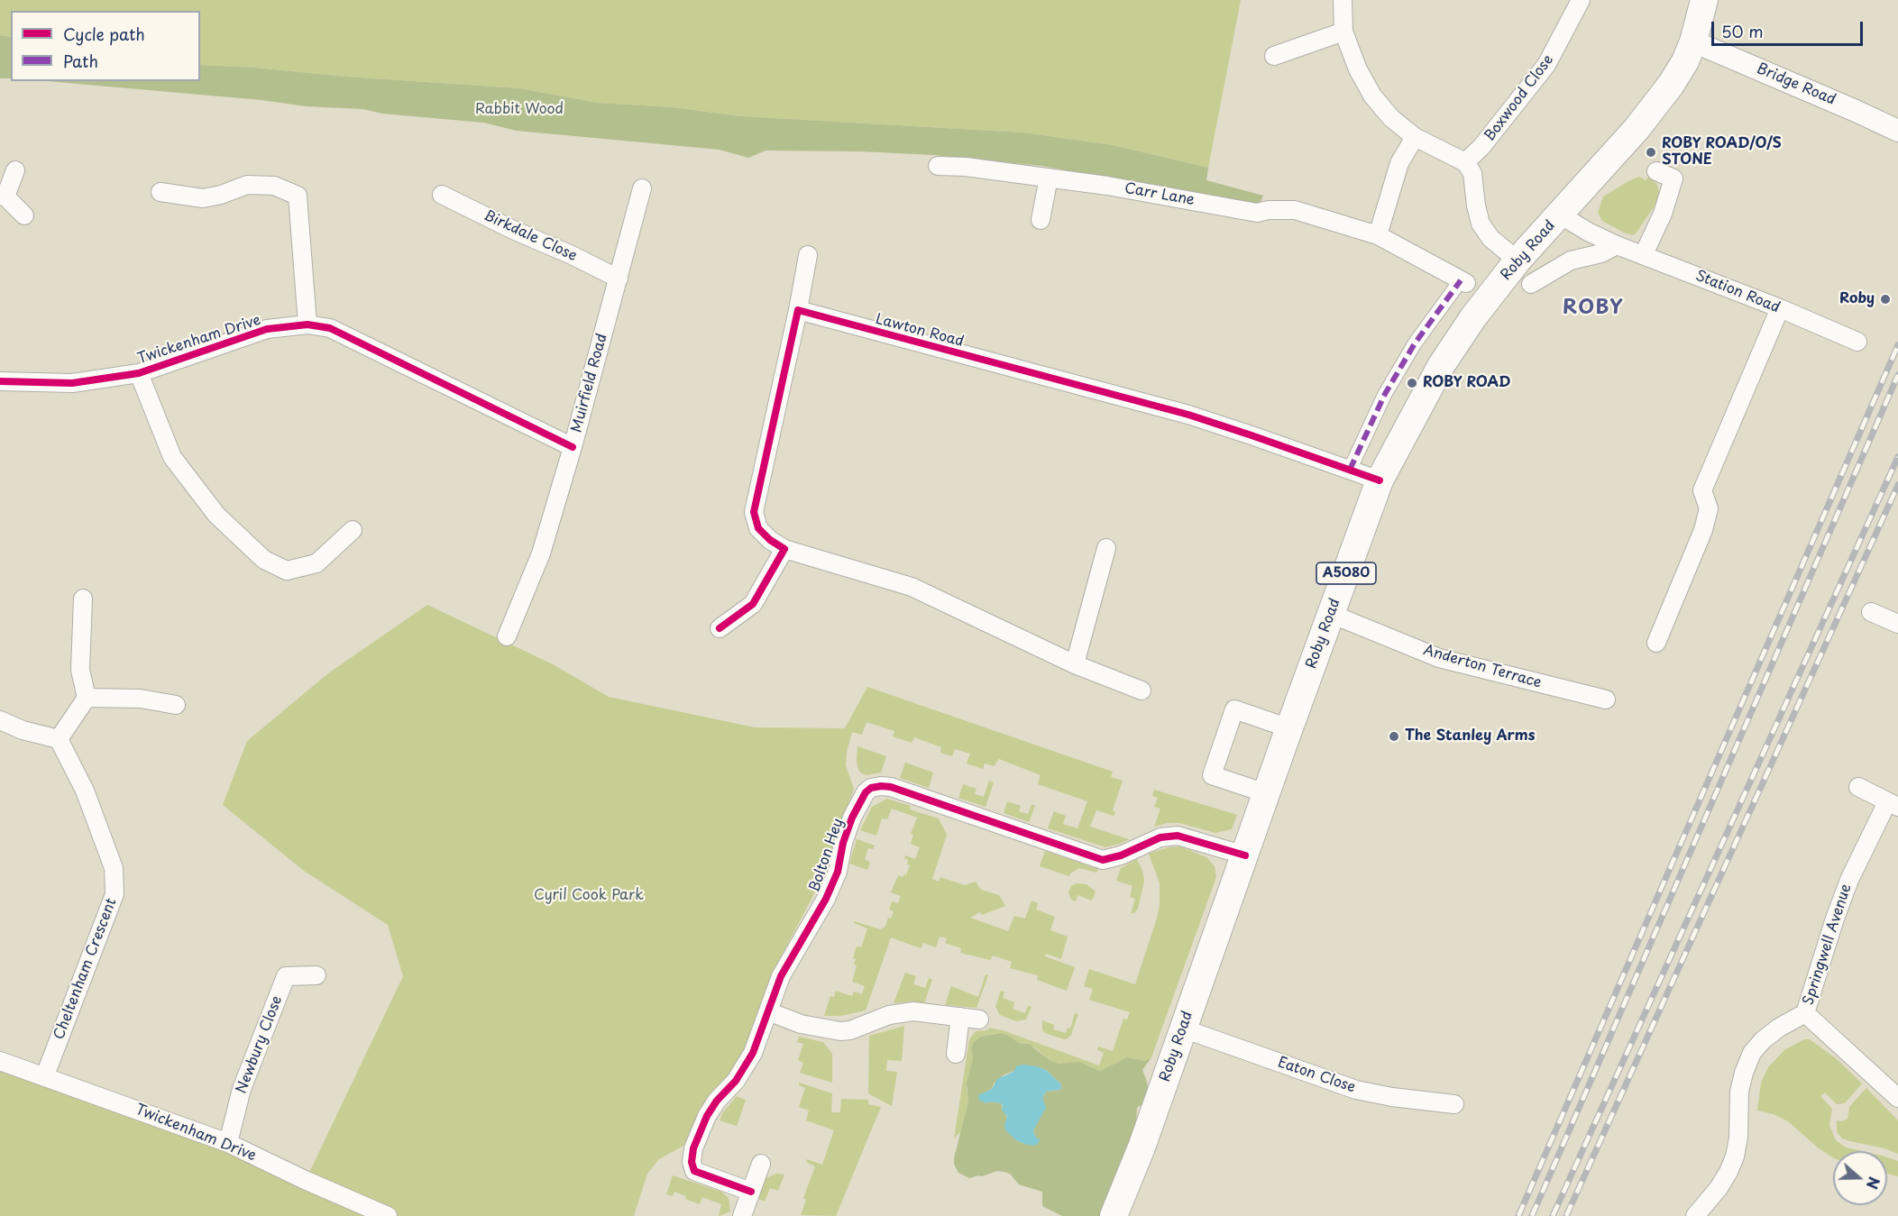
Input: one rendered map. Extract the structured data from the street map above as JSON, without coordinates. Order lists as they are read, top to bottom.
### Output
{
  "streets": {
    "main road": ["Roby Road", "A5080"],
    "street": [
      "Bridge Road",
      "Boxwood Close",
      "Carr Lane",
      "Birkdale Close",
      "Station Road",
      "Lawton Road",
      "Twickenham Drive",
      "Muirfield Road",
      "Anderton Terrace",
      "Bolton Hey",
      "Springwell Avenue",
      "Cheltenham Crescent",
      "Newbury Close",
      "Eaton Close"
    ]
  },
  "crossings": [
    ["Bridge Road", "Roby Road"],
    ["Birkdale Close", "Muirfield Road"],
    ["Roby Road", "Station Road"],
    ["Roby Road", "Lawton Road"],
    ["Roby Road", "Anderton Terrace"],
    ["Roby Road", "Bolton Hey"],
    ["Roby Road", "Eaton Close"],
    ["Twickenham Drive", "Muirfield Road"],
    ["Twickenham Drive", "Cheltenham Crescent"],
    ["Twickenham Drive", "Newbury Close"]
  ],
  "districts": ["ROBY"],
  "parks": ["Rabbit Wood", "Cyril Cook Park"],
  "places": [
    "ROBY ROAD/O/S STONE",
    "Roby",
    "ROBY ROAD",
    "The Stanley Arms"
  ],
  "legend": ["Cycle path", "Path"],
  "scale_bar": "50 m",
  "north": "right"
}
